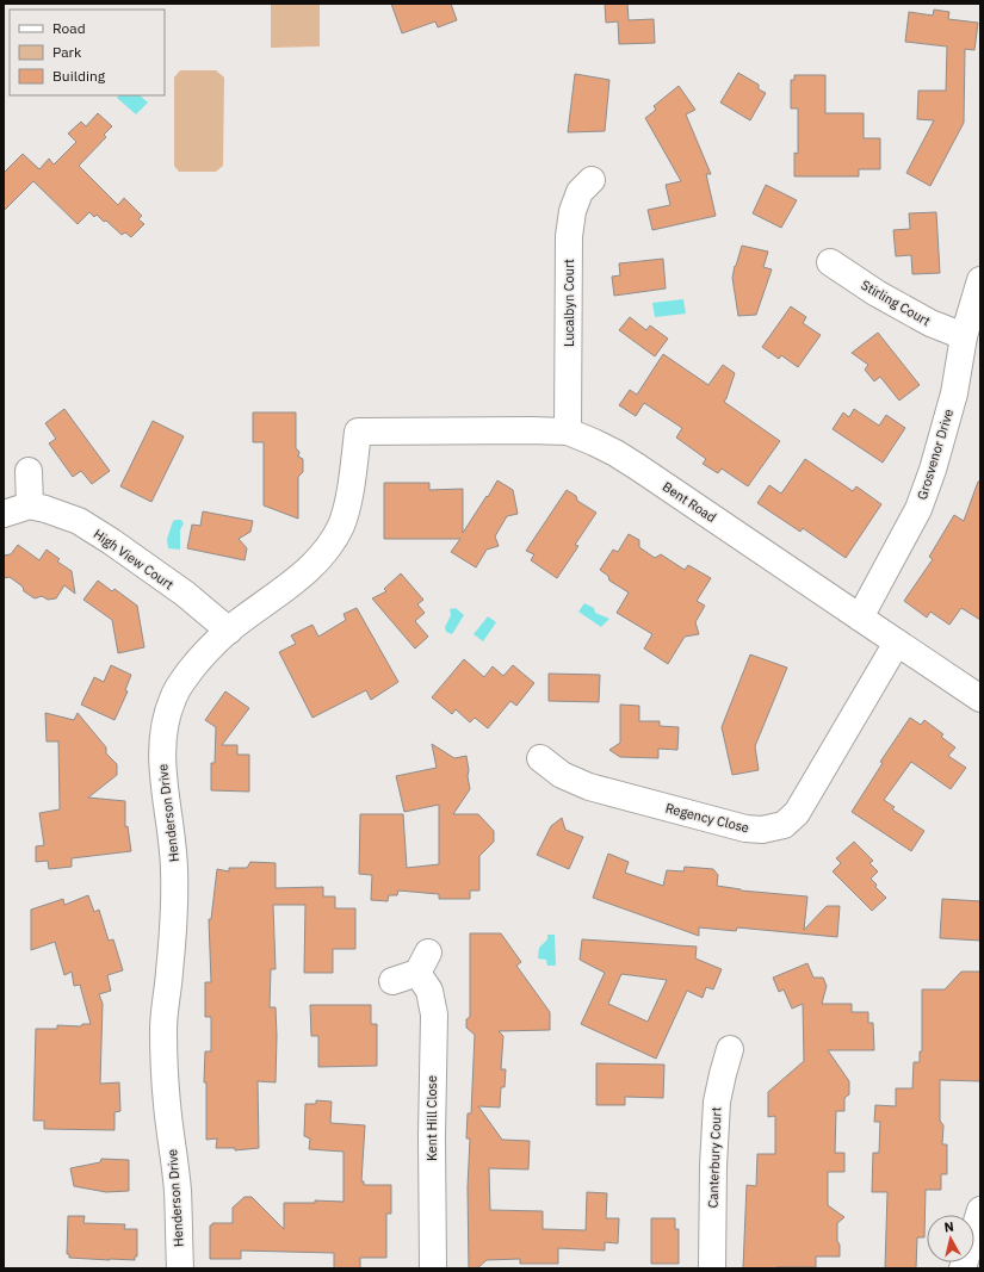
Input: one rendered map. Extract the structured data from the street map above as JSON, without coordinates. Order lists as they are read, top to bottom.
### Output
{
  "streets": {
    "street": [
      "Lucalbyn Court",
      "Stirling Court",
      "Grosvenor Drive",
      "Bent Road",
      "High View Court",
      "Henderson Drive",
      "Regency Close",
      "Kent Hill Close",
      "Canterbury Court"
    ]
  },
  "crossings": [
    ["Lucalbyn Court", "Bent Road"],
    ["Stirling Court", "Grosvenor Drive"],
    ["Grosvenor Drive", "Bent Road"],
    ["Bent Road", "Henderson Drive"],
    ["Bent Road", "Regency Close"],
    ["High View Court", "Henderson Drive"]
  ],
  "legend": ["Road", "Park", "Building"],
  "north": "top"
}
